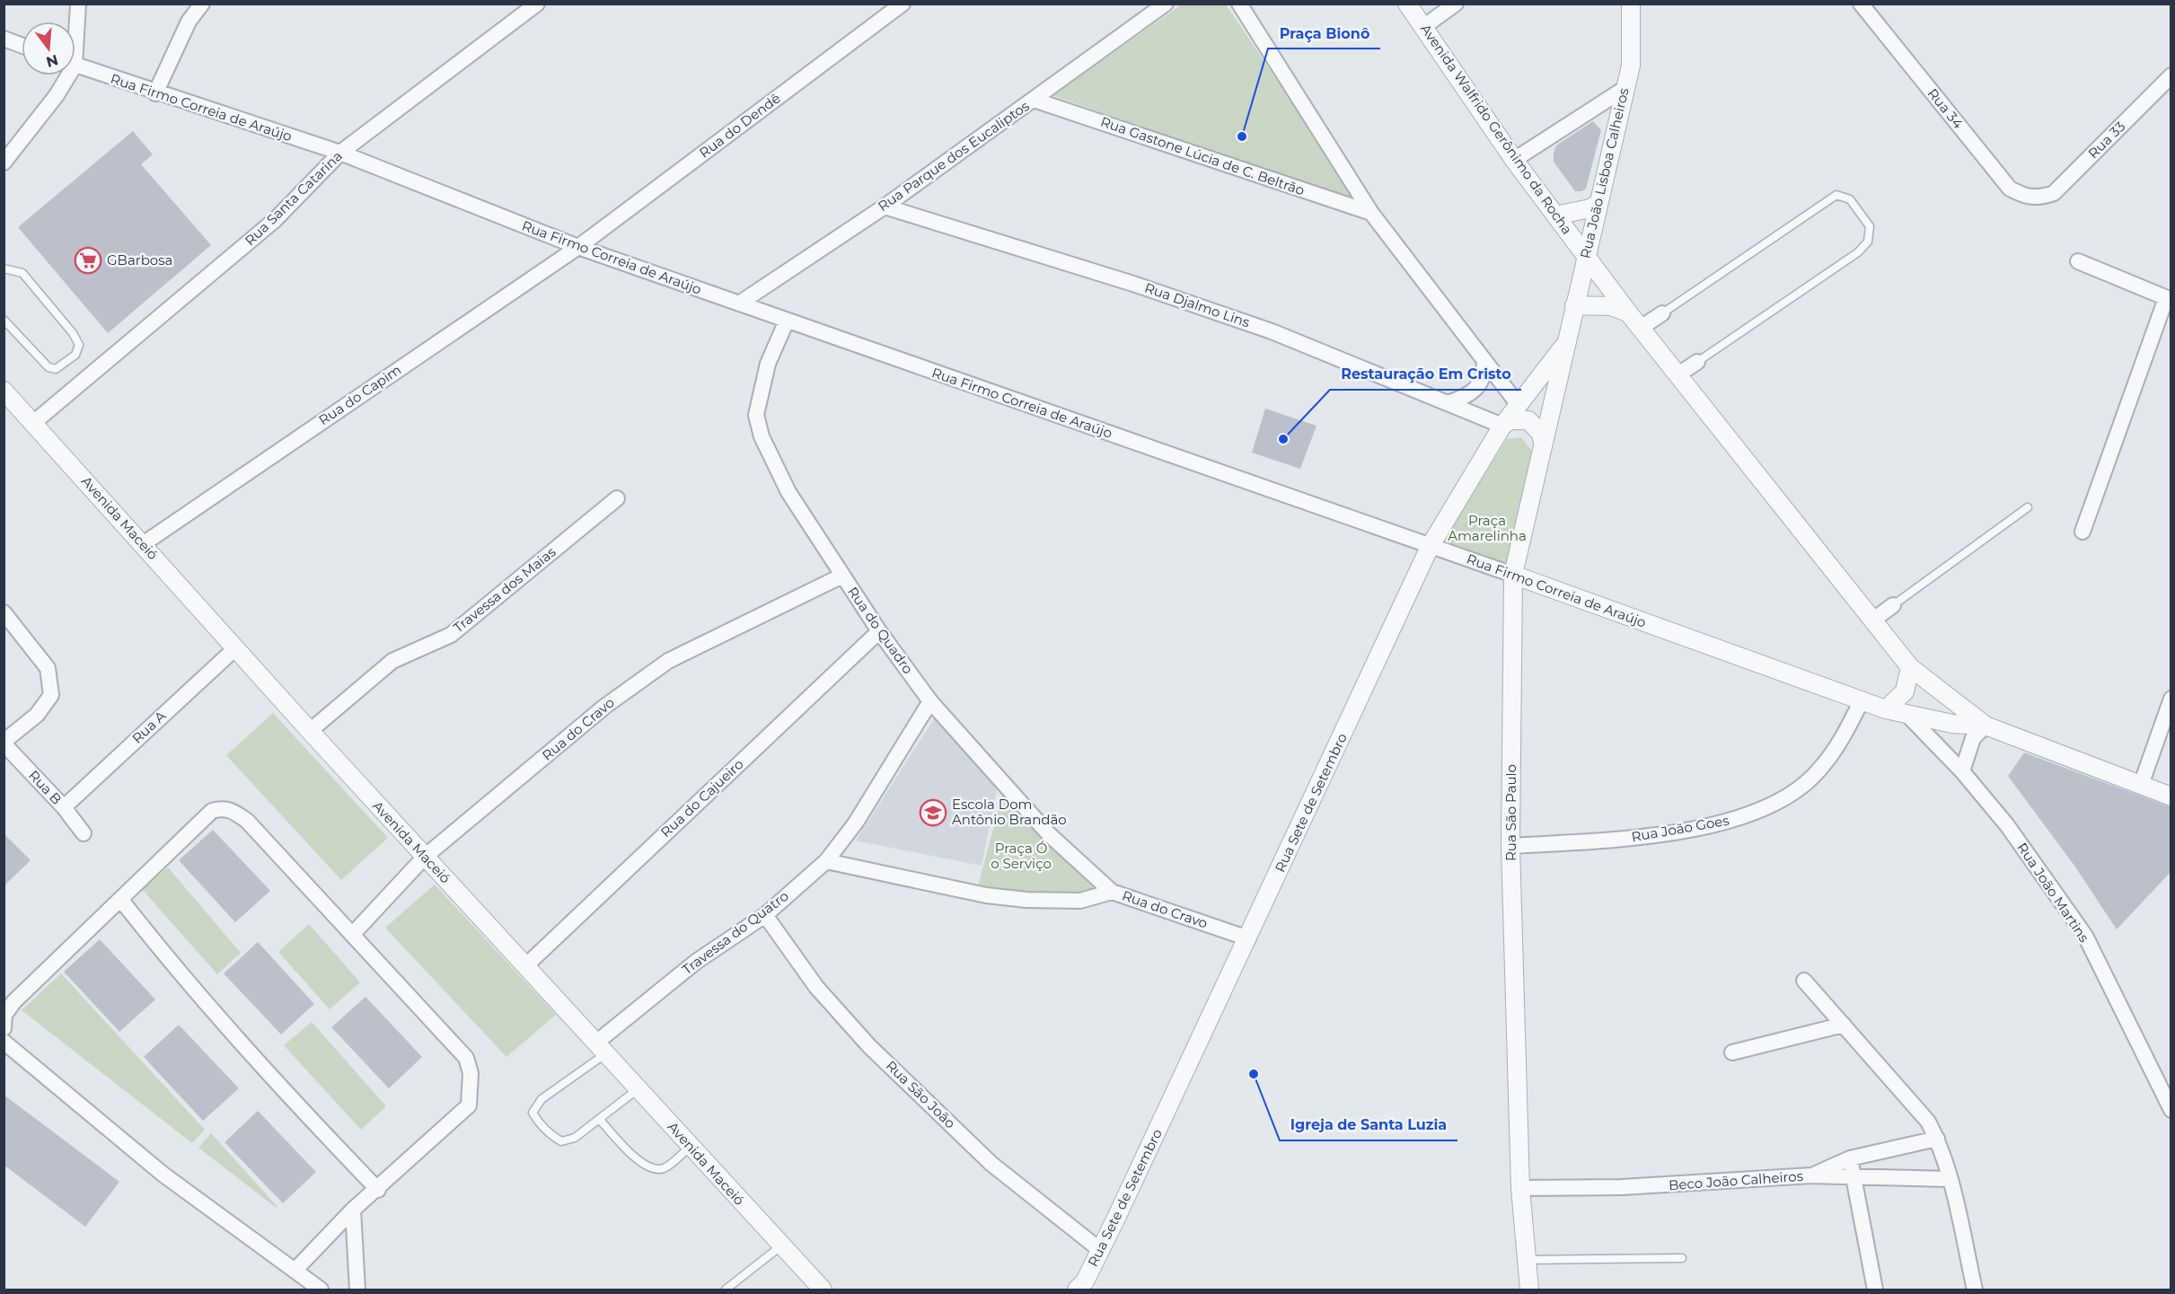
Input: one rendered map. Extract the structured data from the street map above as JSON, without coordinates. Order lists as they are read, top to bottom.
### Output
{
  "streets": {
    "street": [
      "Rua Firmo Correia de Araújo",
      "Rua 34",
      "Rua do Dendê",
      "Avenida Walfrido Gerônimo da Rocha",
      "Rua 33",
      "Rua Parque dos Eucaliptos",
      "Rua Gastone Lúcia de C. Beltrão",
      "Rua João Lisboa Calheiros",
      "Rua Santa Catarina",
      "Rua Djalmo Lins",
      "Rua do Capim",
      "Avenida Maceió",
      "Travessa dos Maias",
      "Rua do Quadro",
      "Rua A",
      "Rua do Cravo",
      "Rua B",
      "Rua do Cajueiro",
      "Rua Sete de Setembro",
      "Rua São Paulo",
      "Rua João Goes",
      "Rua João Martins",
      "Travessa do Quatro",
      "Rua São João",
      "Beco João Calheiros"
    ]
  },
  "crossings": [
    ["Rua Firmo Correia de Araújo", "Rua do Dendê"],
    ["Rua Firmo Correia de Araújo", "Avenida Walfrido Gerônimo da Rocha"],
    ["Rua Firmo Correia de Araújo", "Rua Parque dos Eucaliptos"],
    ["Rua Firmo Correia de Araújo", "Rua João Lisboa Calheiros"],
    ["Rua Firmo Correia de Araújo", "Rua Santa Catarina"],
    ["Rua Firmo Correia de Araújo", "Rua do Capim"],
    ["Rua Firmo Correia de Araújo", "Rua do Quadro"],
    ["Rua Firmo Correia de Araújo", "Rua Sete de Setembro"],
    ["Rua Firmo Correia de Araújo", "Rua São Paulo"],
    ["Rua Firmo Correia de Araújo", "Rua João Goes"],
    ["Rua Firmo Correia de Araújo", "Rua João Martins"],
    ["Rua 34", "Rua 33"],
    ["Rua do Dendê", "Rua do Capim"],
    ["Avenida Walfrido Gerônimo da Rocha", "Rua João Lisboa Calheiros"],
    ["Rua Parque dos Eucaliptos", "Rua Gastone Lúcia de C. Beltrão"],
    ["Rua Parque dos Eucaliptos", "Rua Djalmo Lins"],
    ["Rua João Lisboa Calheiros", "Rua Sete de Setembro"],
    ["Rua João Lisboa Calheiros", "Rua São Paulo"],
    ["Rua Santa Catarina", "Avenida Maceió"],
    ["Rua Djalmo Lins", "Rua Sete de Setembro"],
    ["Rua do Capim", "Avenida Maceió"],
    ["Avenida Maceió", "Travessa dos Maias"],
    ["Avenida Maceió", "Rua A"],
    ["Avenida Maceió", "Rua do Cravo"],
    ["Avenida Maceió", "Rua do Cajueiro"],
    ["Avenida Maceió", "Travessa do Quatro"],
    ["Rua do Quadro", "Rua do Cravo"],
    ["Rua do Quadro", "Rua do Cajueiro"],
    ["Rua do Quadro", "Travessa do Quatro"],
    ["Rua A", "Rua B"],
    ["Rua do Cravo", "Rua Sete de Setembro"],
    ["Rua do Cravo", "Travessa do Quatro"],
    ["Rua Sete de Setembro", "Rua São Paulo"],
    ["Rua Sete de Setembro", "Rua São João"],
    ["Rua São Paulo", "Rua João Goes"],
    ["Rua São Paulo", "Beco João Calheiros"],
    ["Travessa do Quatro", "Rua São João"]
  ],
  "parks": ["Praça Amarelinha", "Praça Ó o Serviço"],
  "places": {
    "other": ["Praça Bionô", "Restauração Em Cristo", "Igreja de Santa Luzia"],
    "supermarket": ["GBarbosa"],
    "school or university": ["Escola Dom Antônio Brandão"]
  },
  "north": "bottom"
}
